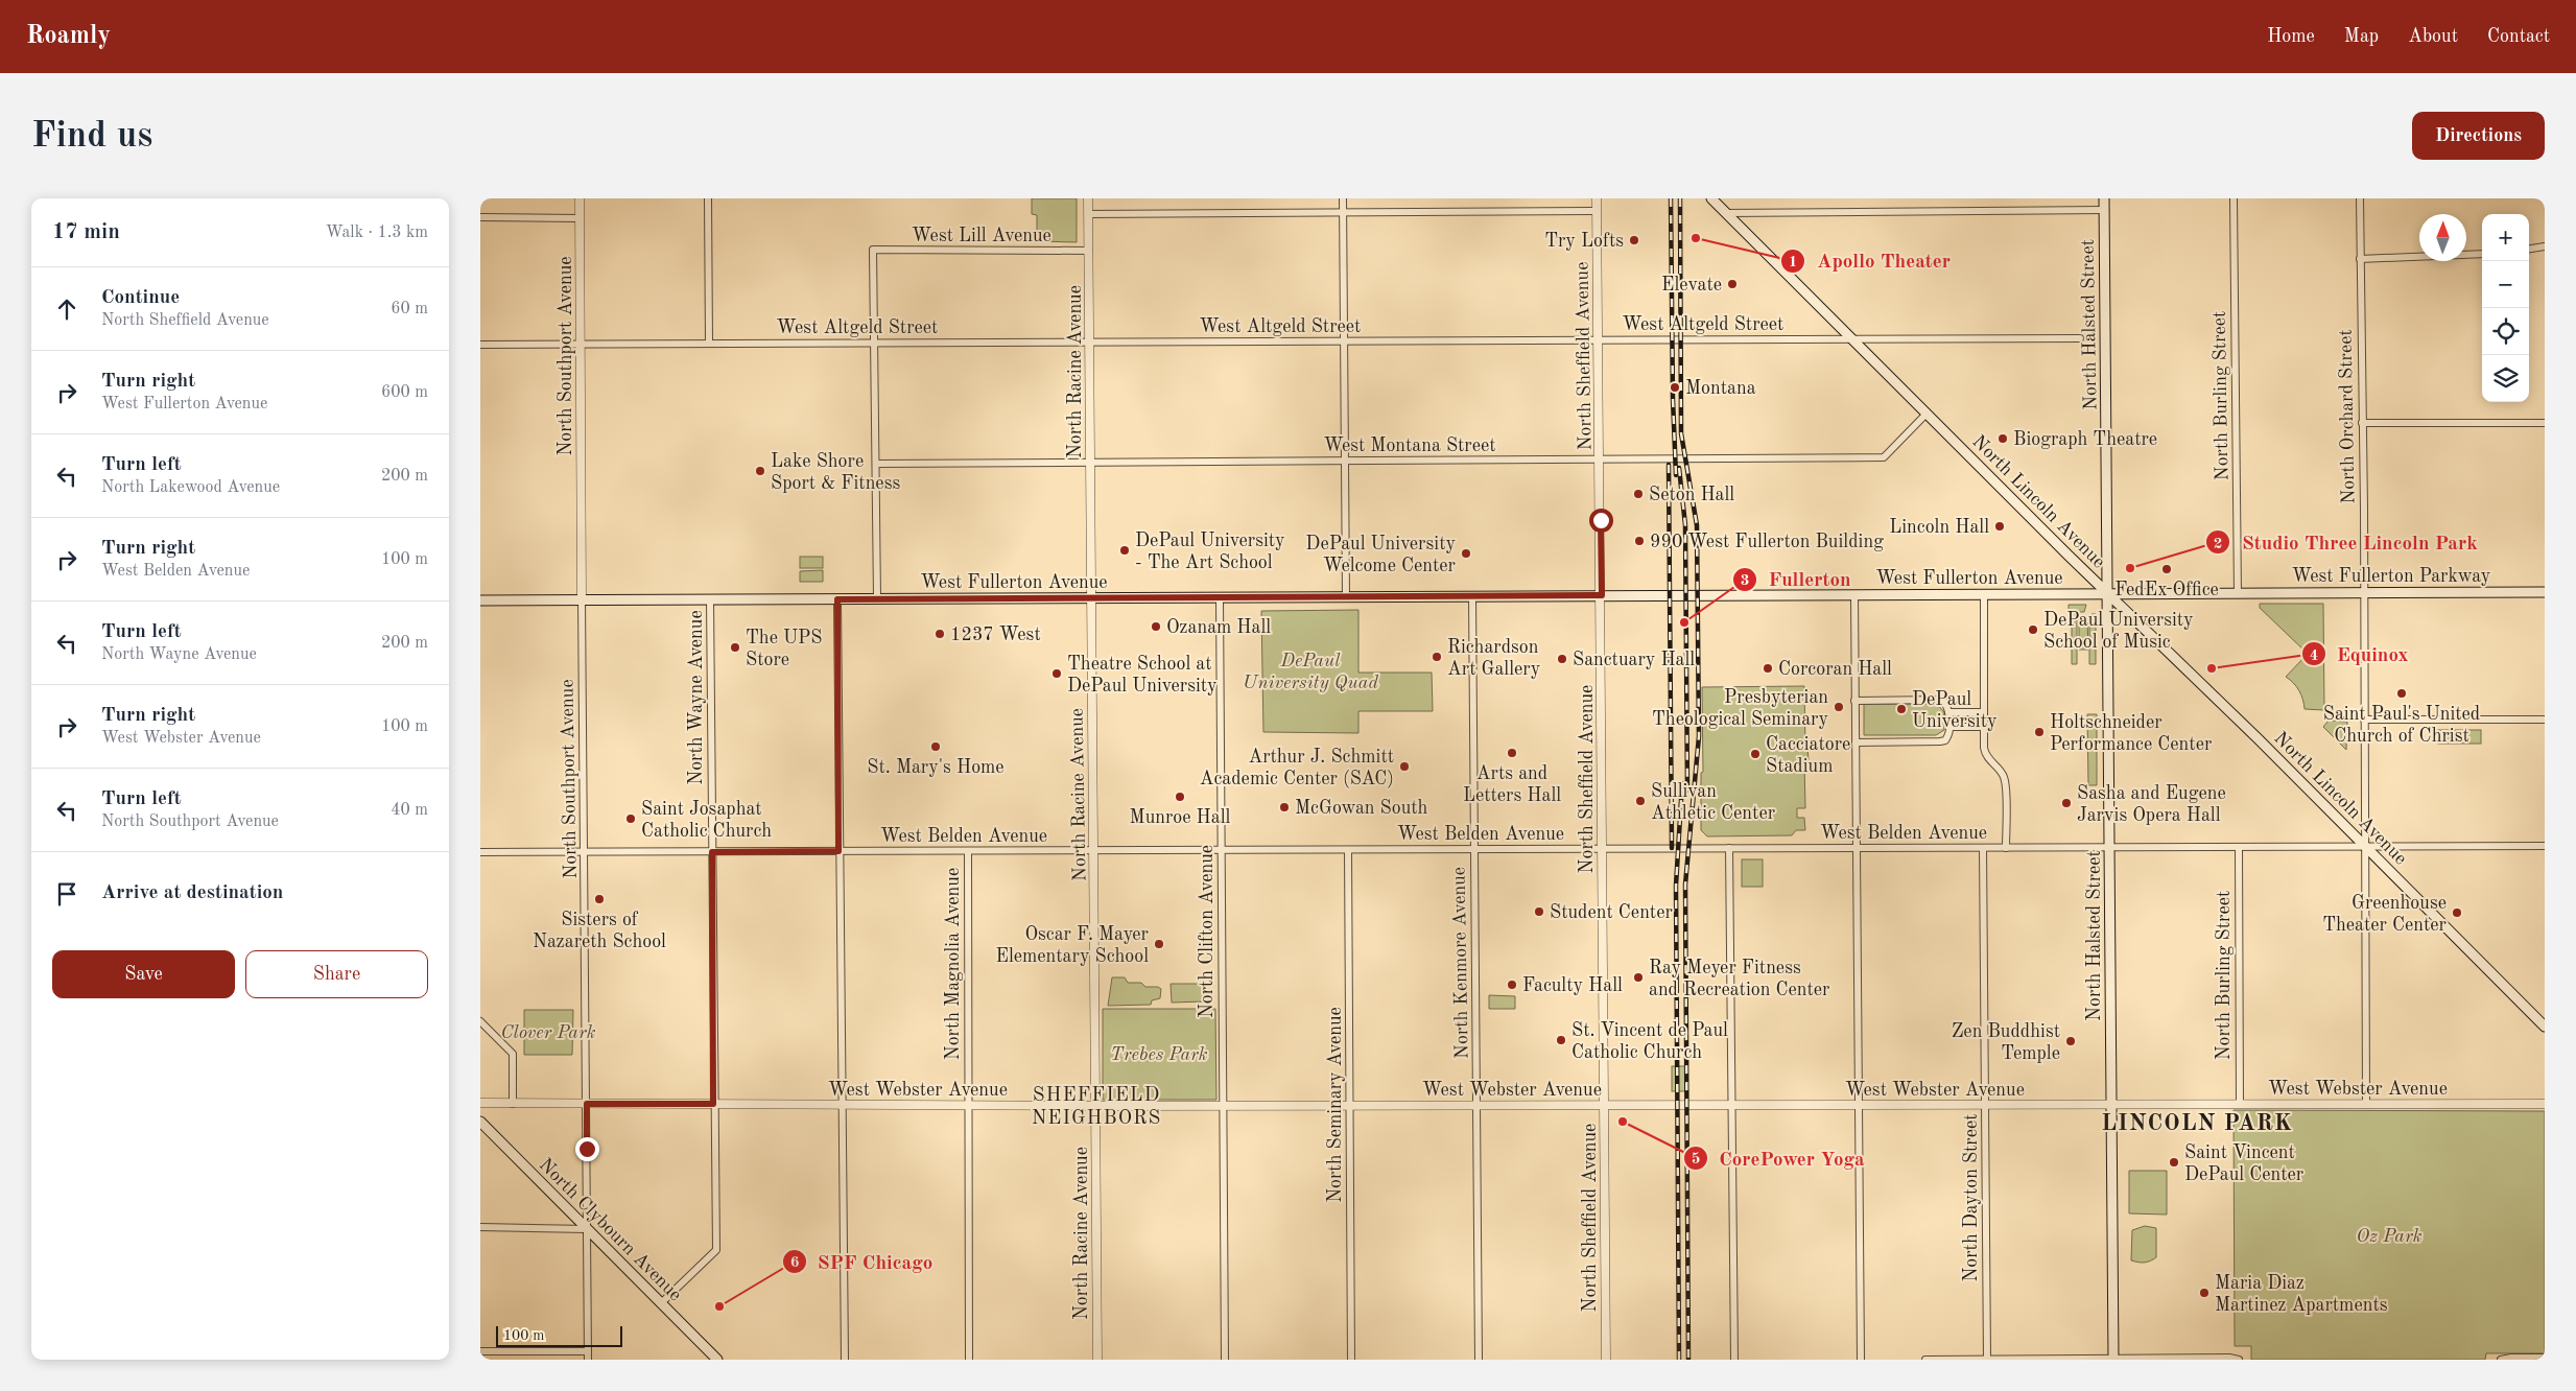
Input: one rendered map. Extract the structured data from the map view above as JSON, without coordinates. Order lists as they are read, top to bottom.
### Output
{
  "streets": {
    "main road": [
      "North Halsted Street",
      "North Lincoln Avenue",
      "West Fullerton Parkway",
      "West Fullerton Avenue",
      "North Clybourn Avenue"
    ],
    "street": [
      "West Lill Avenue",
      "West Altgeld Street",
      "North Southport Avenue",
      "North Sheffield Avenue",
      "North Racine Avenue",
      "North Burling Street",
      "North Orchard Street",
      "West Montana Street",
      "North Wayne Avenue",
      "West Belden Avenue",
      "North Clifton Avenue",
      "North Kenmore Avenue",
      "North Magnolia Avenue",
      "West Webster Avenue",
      "North Seminary Avenue",
      "North Dayton Street"
    ]
  },
  "crossings": [
    ["West Lill Avenue", "West Altgeld Street"],
    ["West Lill Avenue", "North Racine Avenue"],
    ["West Altgeld Street", "North Southport Avenue"],
    ["West Altgeld Street", "North Sheffield Avenue"],
    ["West Altgeld Street", "North Racine Avenue"],
    ["West Altgeld Street", "North Lincoln Avenue"],
    ["North Halsted Street", "North Lincoln Avenue"],
    ["North Halsted Street", "West Fullerton Avenue"],
    ["North Halsted Street", "West Belden Avenue"],
    ["North Halsted Street", "West Webster Avenue"],
    ["North Southport Avenue", "West Fullerton Avenue"],
    ["North Southport Avenue", "West Belden Avenue"],
    ["North Southport Avenue", "West Webster Avenue"],
    ["North Southport Avenue", "North Clybourn Avenue"],
    ["North Sheffield Avenue", "West Montana Street"],
    ["North Sheffield Avenue", "West Fullerton Avenue"],
    ["North Sheffield Avenue", "West Belden Avenue"],
    ["North Sheffield Avenue", "West Webster Avenue"],
    ["North Racine Avenue", "West Montana Street"],
    ["North Racine Avenue", "West Fullerton Avenue"],
    ["North Racine Avenue", "West Belden Avenue"],
    ["North Racine Avenue", "West Webster Avenue"],
    ["North Burling Street", "West Fullerton Parkway"],
    ["North Burling Street", "West Fullerton Avenue"],
    ["North Burling Street", "West Belden Avenue"],
    ["North Burling Street", "West Webster Avenue"],
    ["North Orchard Street", "North Lincoln Avenue"],
    ["North Orchard Street", "West Fullerton Parkway"],
    ["North Orchard Street", "West Belden Avenue"],
    ["North Orchard Street", "West Webster Avenue"],
    ["West Montana Street", "North Lincoln Avenue"],
    ["North Lincoln Avenue", "West Fullerton Avenue"],
    ["North Lincoln Avenue", "West Belden Avenue"],
    ["West Fullerton Parkway", "West Fullerton Avenue"],
    ["West Fullerton Avenue", "North Wayne Avenue"],
    ["West Fullerton Avenue", "North Clifton Avenue"],
    ["West Fullerton Avenue", "North Kenmore Avenue"],
    ["North Wayne Avenue", "West Belden Avenue"],
    ["North Wayne Avenue", "West Webster Avenue"],
    ["North Wayne Avenue", "North Clybourn Avenue"],
    ["West Belden Avenue", "North Clifton Avenue"],
    ["West Belden Avenue", "North Kenmore Avenue"],
    ["West Belden Avenue", "North Magnolia Avenue"],
    ["West Belden Avenue", "North Seminary Avenue"],
    ["West Belden Avenue", "North Dayton Street"],
    ["North Clifton Avenue", "West Webster Avenue"],
    ["North Kenmore Avenue", "West Webster Avenue"],
    ["North Magnolia Avenue", "West Webster Avenue"],
    ["West Webster Avenue", "North Seminary Avenue"],
    ["West Webster Avenue", "North Dayton Street"]
  ],
  "districts": ["SHEFFIELD NEIGHBORS", "LINCOLN PARK"],
  "parks": [
    "DePaul University Quad",
    "Clover Park",
    "Trebes Park",
    "Oz Park"
  ],
  "places": [
    "Apollo Theater",
    "Try Lofts",
    "Elevate",
    "Montana",
    "Biograph Theatre",
    "Lake Shore Sport & Fitness",
    "Seton Hall",
    "Lincoln Hall",
    "990 West Fullerton Building",
    "DePaul University - The Art School",
    "DePaul University Welcome Center",
    "Studio Three Lincoln Park",
    "FedEx Office",
    "Fullerton",
    "Ozanam Hall",
    "DePaul University School of Music",
    "1237 West",
    "The UPS Store",
    "Richardson Art Gallery",
    "Sanctuary Hall",
    "Corcoran Hall",
    "Equinox",
    "Theatre School at DePaul University",
    "Saint Paul's United Church of Christ",
    "Presbyterian Theological Seminary",
    "DePaul University",
    "Holtschneider Performance Center",
    "St. Mary's Home",
    "Arts and Letters Hall",
    "Cacciatore Stadium",
    "Arthur J. Schmitt Academic Center (SAC)",
    "Munroe Hall",
    "Sullivan Athletic Center",
    "Sasha and Eugene Jarvis Opera Hall",
    "McGowan South",
    "Saint Josaphat Catholic Church",
    "Sisters of Nazareth School",
    "Student Center",
    "Greenhouse Theater Center",
    "Oscar F. Mayer Elementary School",
    "Ray Meyer Fitness and Recreation Center",
    "Faculty Hall",
    "St. Vincent de Paul Catholic Church",
    "Zen Buddhist Temple",
    "CorePower Yoga",
    "Saint Vincent DePaul Center",
    "Maria Diaz Martinez Apartments",
    "SPF Chicago"
  ],
  "scale_bar": "100 m",
  "north": "top",
  "page": {
    "header": "Roamly",
    "nav": [
      "Home",
      "Map",
      "About",
      "Contact"
    ],
    "buttons": [
      "Directions",
      ["Save", "Share"]
    ],
    "title": "Find us",
    "heading": ["17 min", "Walk · 1.3 km"],
    "map_buttons": ["+", "−"],
    "list": [
      ["Continue", "North Sheffield Avenue", "60 m"],
      ["Turn right", "West Fullerton Avenue", "600 m"],
      ["Turn left", "North Lakewood Avenue", "200 m"],
      ["Turn right", "West Belden Avenue", "100 m"],
      ["Turn left", "North Wayne Avenue", "200 m"],
      ["Turn right", "West Webster Avenue", "100 m"],
      ["Turn left", "North Southport Avenue", "40 m"],
      "Arrive at destination"
    ],
    "scale": "100 m"
  }
}
